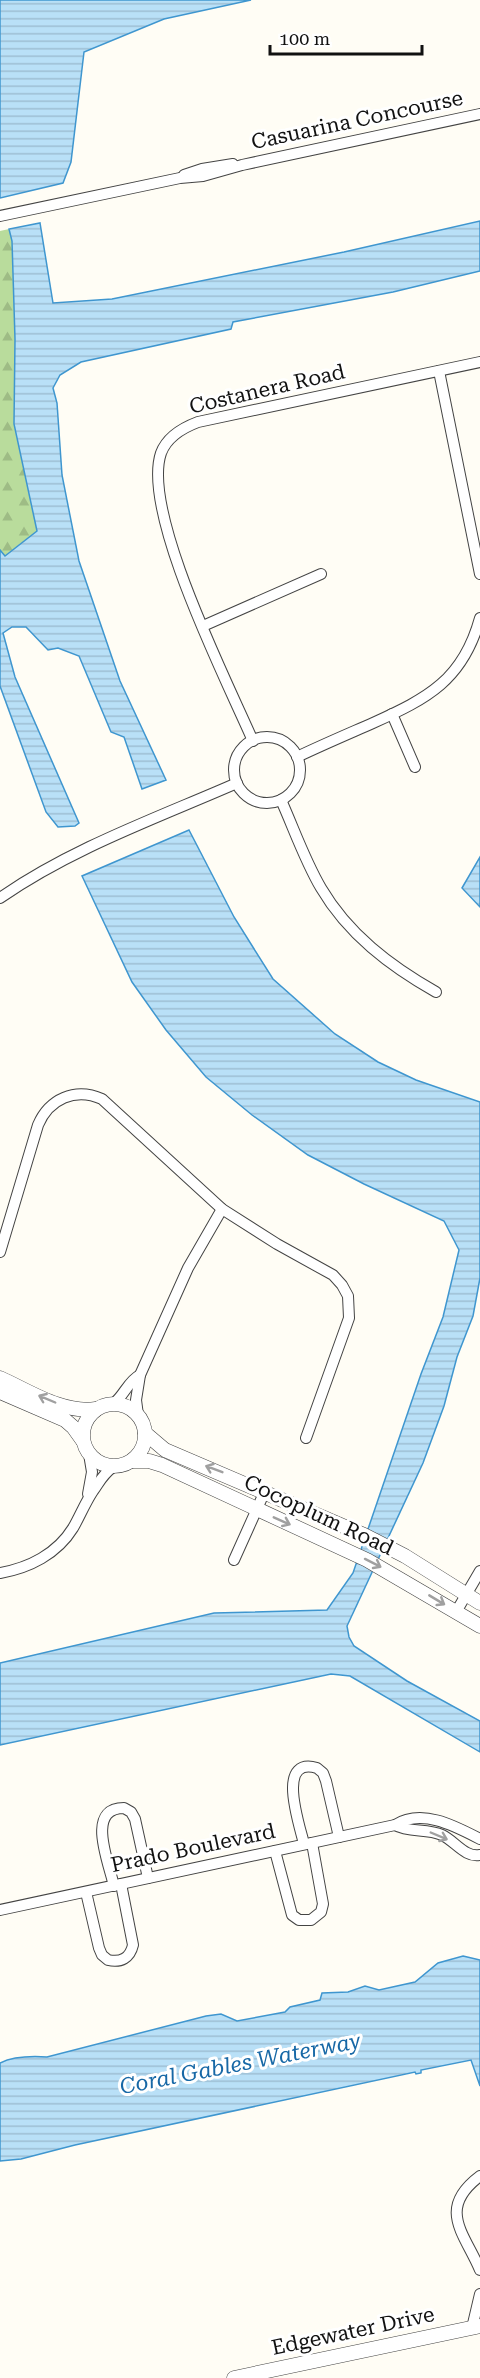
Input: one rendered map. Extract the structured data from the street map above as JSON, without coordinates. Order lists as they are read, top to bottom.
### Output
{
  "streets": {
    "street": [
      "Casuarina Concourse",
      "Costanera Road",
      "Cocoplum Road",
      "Prado Boulevard",
      "Edgewater Drive"
    ]
  },
  "water": ["Coral Gables Waterway"],
  "scale_bar": "100 m"
}
